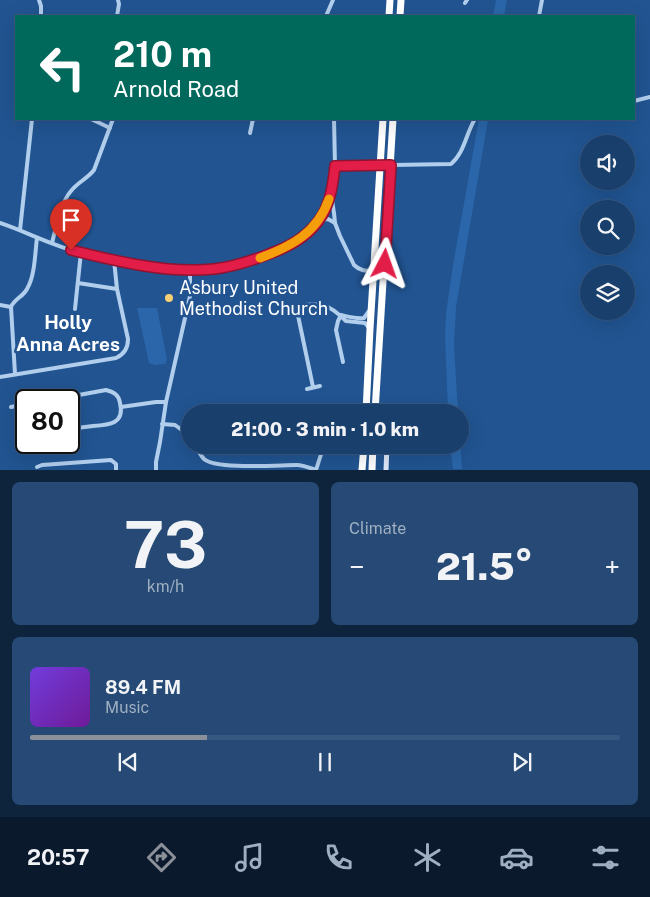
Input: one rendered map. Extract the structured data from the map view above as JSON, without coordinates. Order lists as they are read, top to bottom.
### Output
{
  "districts": ["Holly Anna Acres"],
  "places": ["Asbury United Methodist Church"],
  "page": {
    "turn": ["210 m", "Arnold Road"],
    "limit": "80",
    "trip": "21:00 · 3 min · 1.0 km",
    "tile": [
      ["73", "km/h"],
      "Climate"
    ],
    "heat": ["−", "21.5°", "+"],
    "song": ["89.4 FM", "Music"],
    "tabs": "20:57"
  }
}
